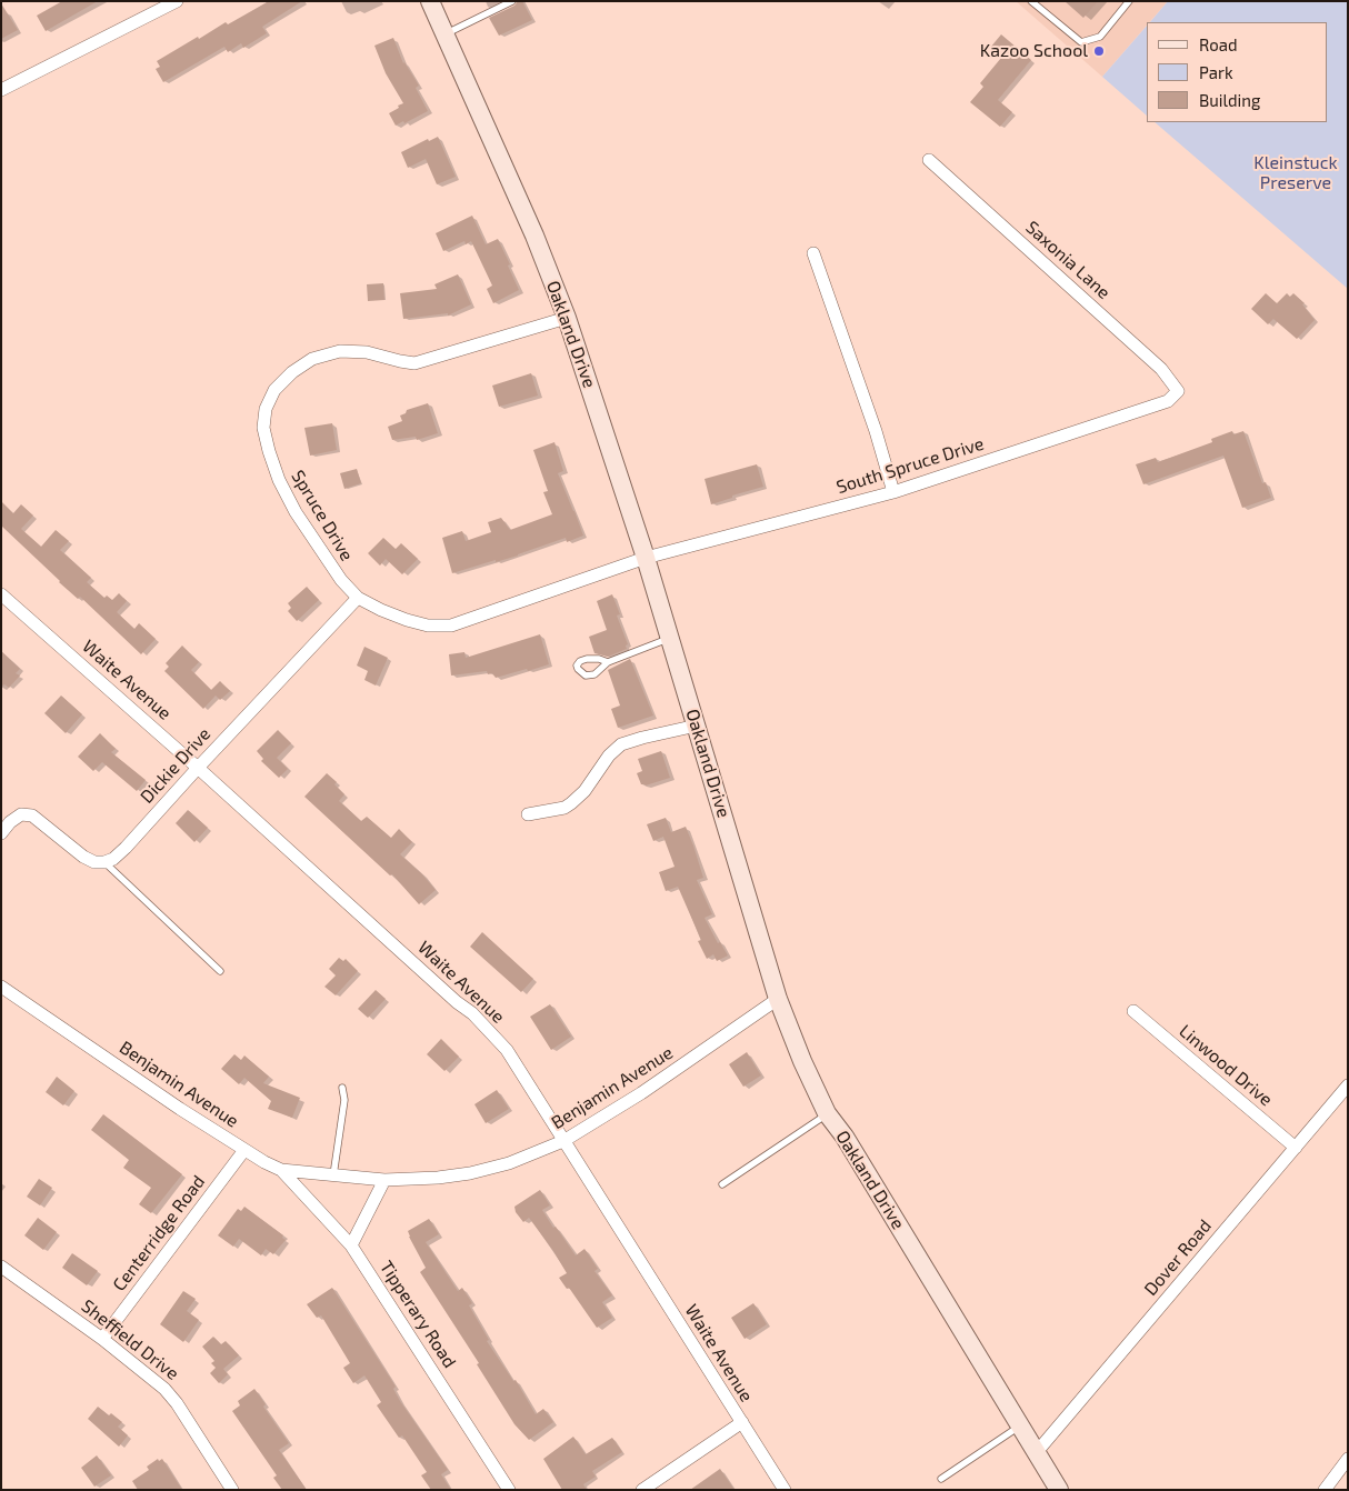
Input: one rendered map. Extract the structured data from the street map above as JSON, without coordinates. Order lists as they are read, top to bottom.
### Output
{
  "streets": {
    "main road": ["Oakland Drive"],
    "street": [
      "Saxonia Lane",
      "South Spruce Drive",
      "Spruce Drive",
      "Waite Avenue",
      "Dickie Drive",
      "Linwood Drive",
      "Benjamin Avenue",
      "Centerridge Road",
      "Dover Road",
      "Tipperary Road",
      "Sheffield Drive"
    ]
  },
  "crossings": [
    ["Saxonia Lane", "South Spruce Drive"],
    ["Oakland Drive", "South Spruce Drive"],
    ["Oakland Drive", "Spruce Drive"],
    ["Oakland Drive", "Benjamin Avenue"],
    ["Oakland Drive", "Dover Road"],
    ["South Spruce Drive", "Spruce Drive"],
    ["Spruce Drive", "Dickie Drive"],
    ["Waite Avenue", "Dickie Drive"],
    ["Waite Avenue", "Benjamin Avenue"],
    ["Linwood Drive", "Dover Road"],
    ["Benjamin Avenue", "Centerridge Road"],
    ["Benjamin Avenue", "Tipperary Road"],
    ["Centerridge Road", "Sheffield Drive"]
  ],
  "parks": ["Kleinstuck Preserve"],
  "places": ["Kazoo School"],
  "legend": ["Road", "Park", "Building"]
}
